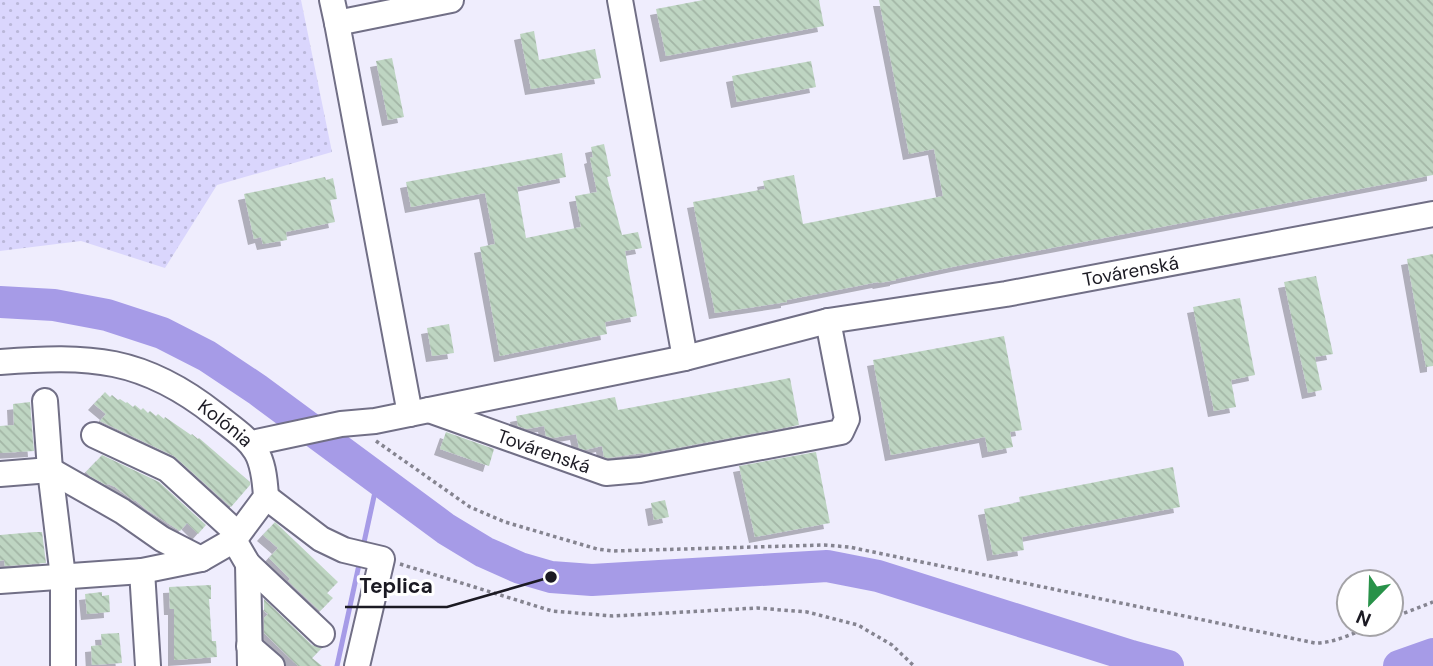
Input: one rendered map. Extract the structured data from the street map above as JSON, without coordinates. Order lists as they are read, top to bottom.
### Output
{
  "streets": {
    "street": ["Továrenská", "Kolónia"]
  },
  "crossings": [
    ["Továrenská", "Kolónia"]
  ],
  "places": ["Teplica"],
  "north": "bottom left"
}
